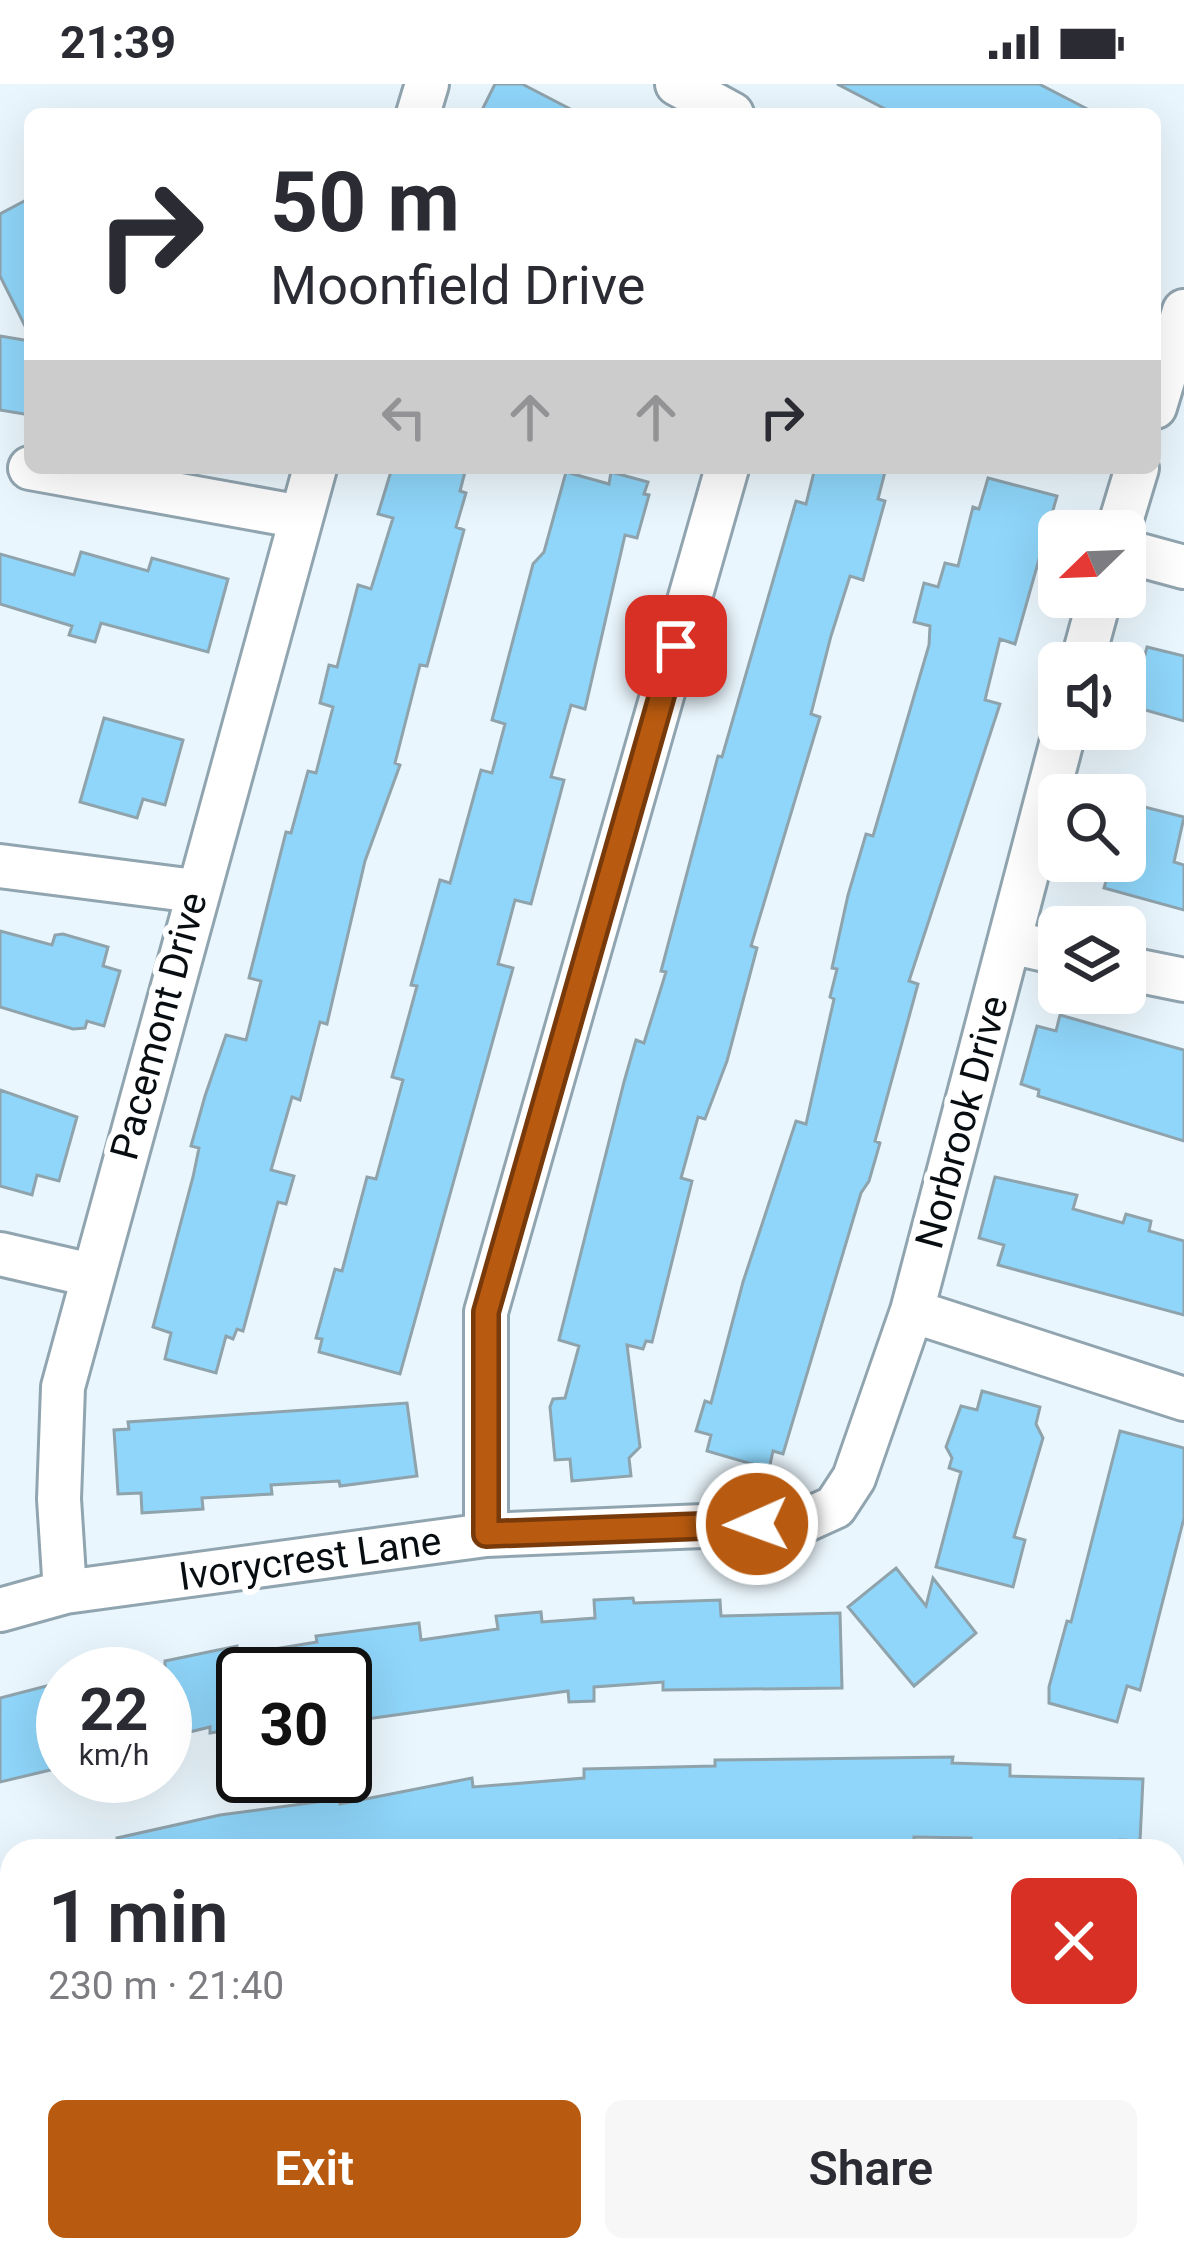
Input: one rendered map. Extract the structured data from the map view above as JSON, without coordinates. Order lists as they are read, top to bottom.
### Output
{
  "streets": {
    "street": ["Pacemont Drive", "Norbrook Drive", "Ivorycrest Lane"]
  },
  "crossings": [
    ["Pacemont Drive", "Ivorycrest Lane"],
    ["Norbrook Drive", "Ivorycrest Lane"]
  ],
  "north": "bottom left",
  "page": {
    "status": "21:39",
    "turn": ["50 m", "Moonfield Drive"],
    "speed": "22 km/h",
    "limit": "30",
    "heading": ["1 min", "230 m · 21:40"],
    "buttons": ["Exit", "Share"]
  }
}
